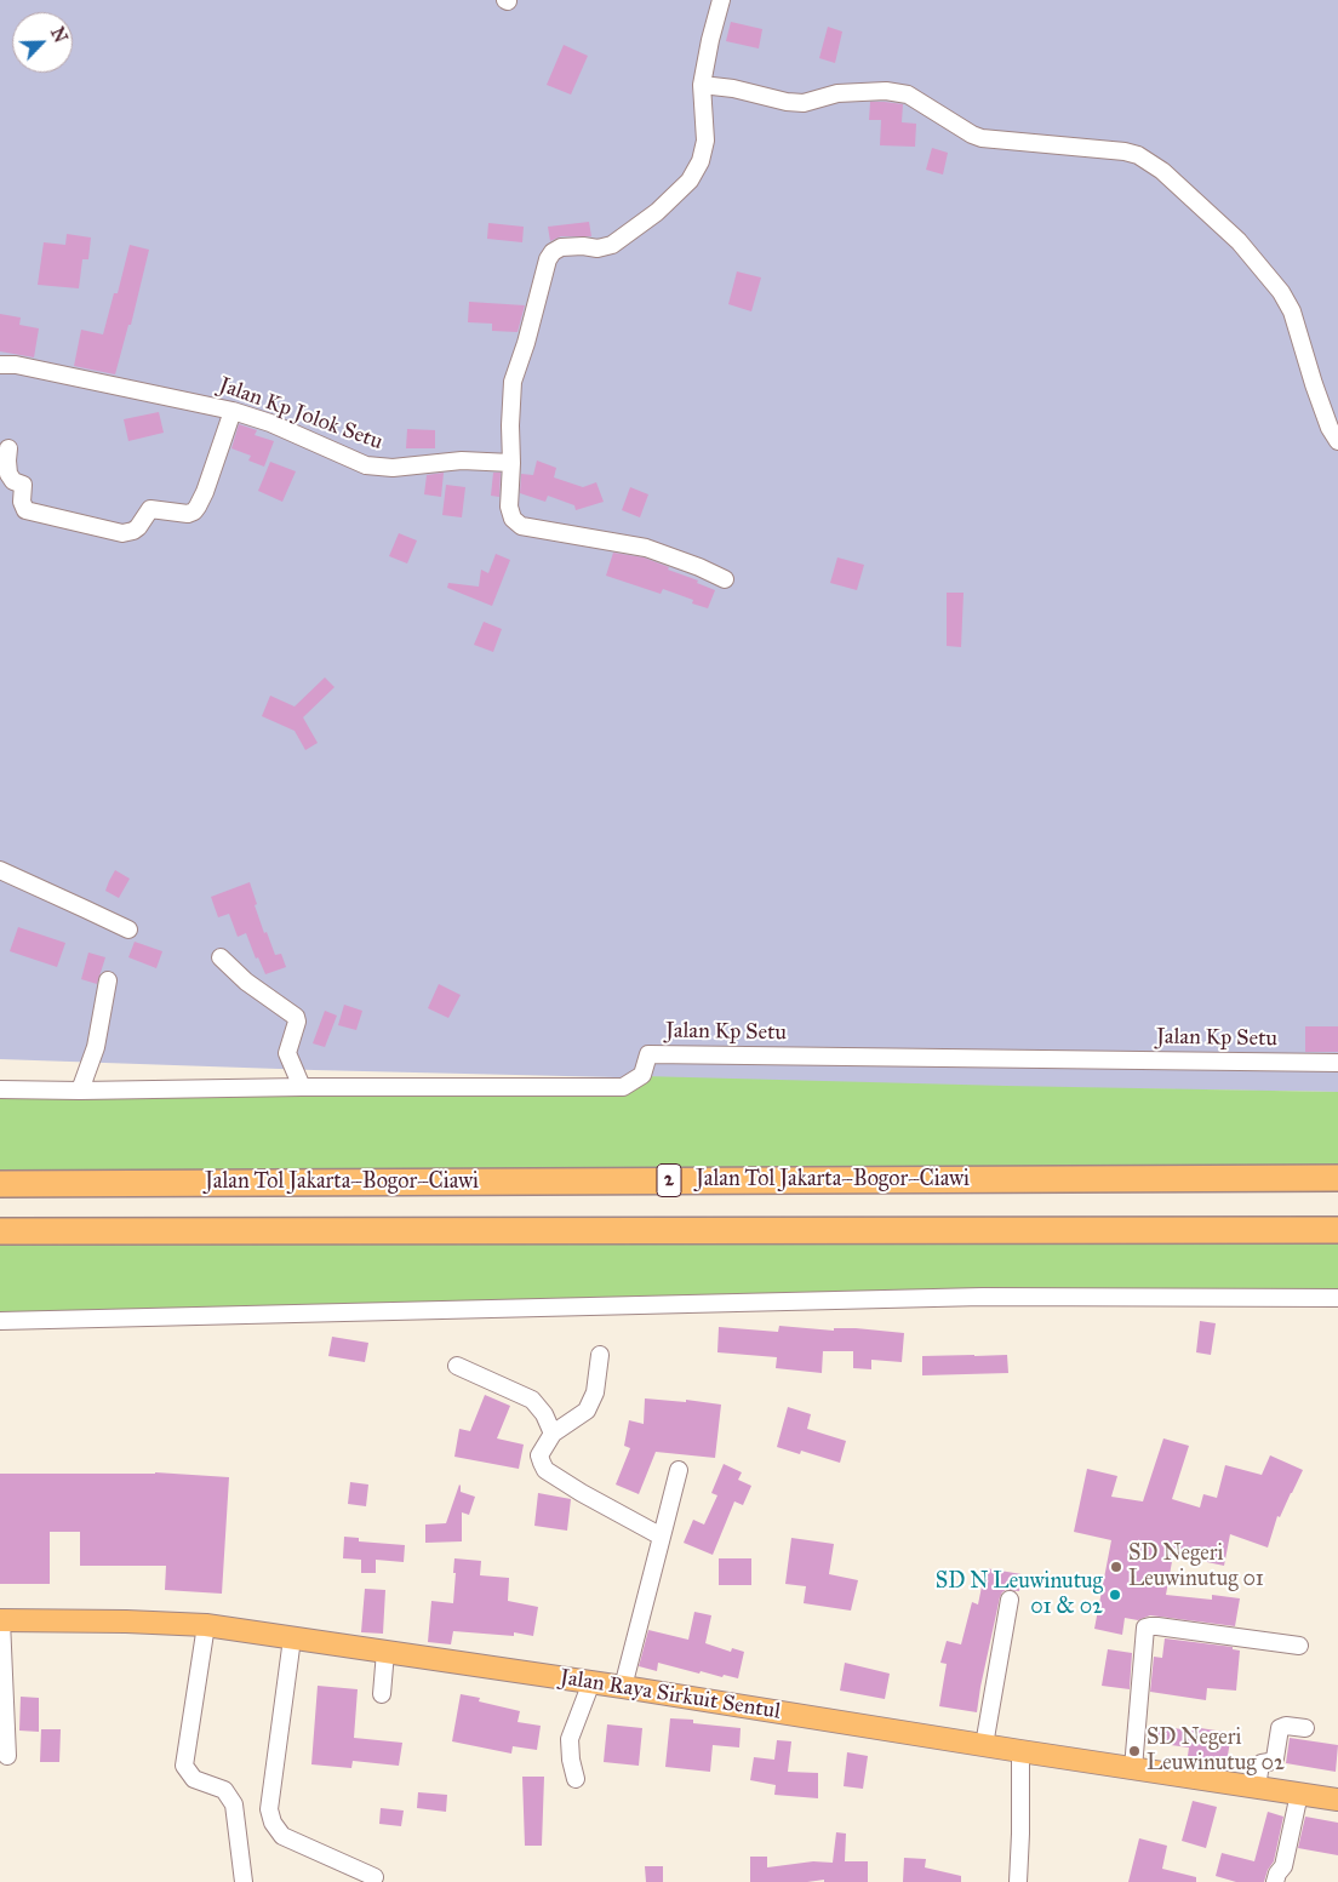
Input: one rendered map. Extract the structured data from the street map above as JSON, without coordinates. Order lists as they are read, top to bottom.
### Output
{
  "streets": {
    "highway": ["2", "Jalan Tol Jakarta–Bogor–Ciawi"],
    "main road": ["Jalan Raya Sirkuit Sentul"],
    "street": ["Jalan Kp Jolok Setu", "Jalan Kp Setu"]
  },
  "places": ["SD Negeri Leuwinutug 01", "SD N Leuwinutug 01 & 02", "SD Negeri Leuwinutug 02"],
  "north": "top right"
}
